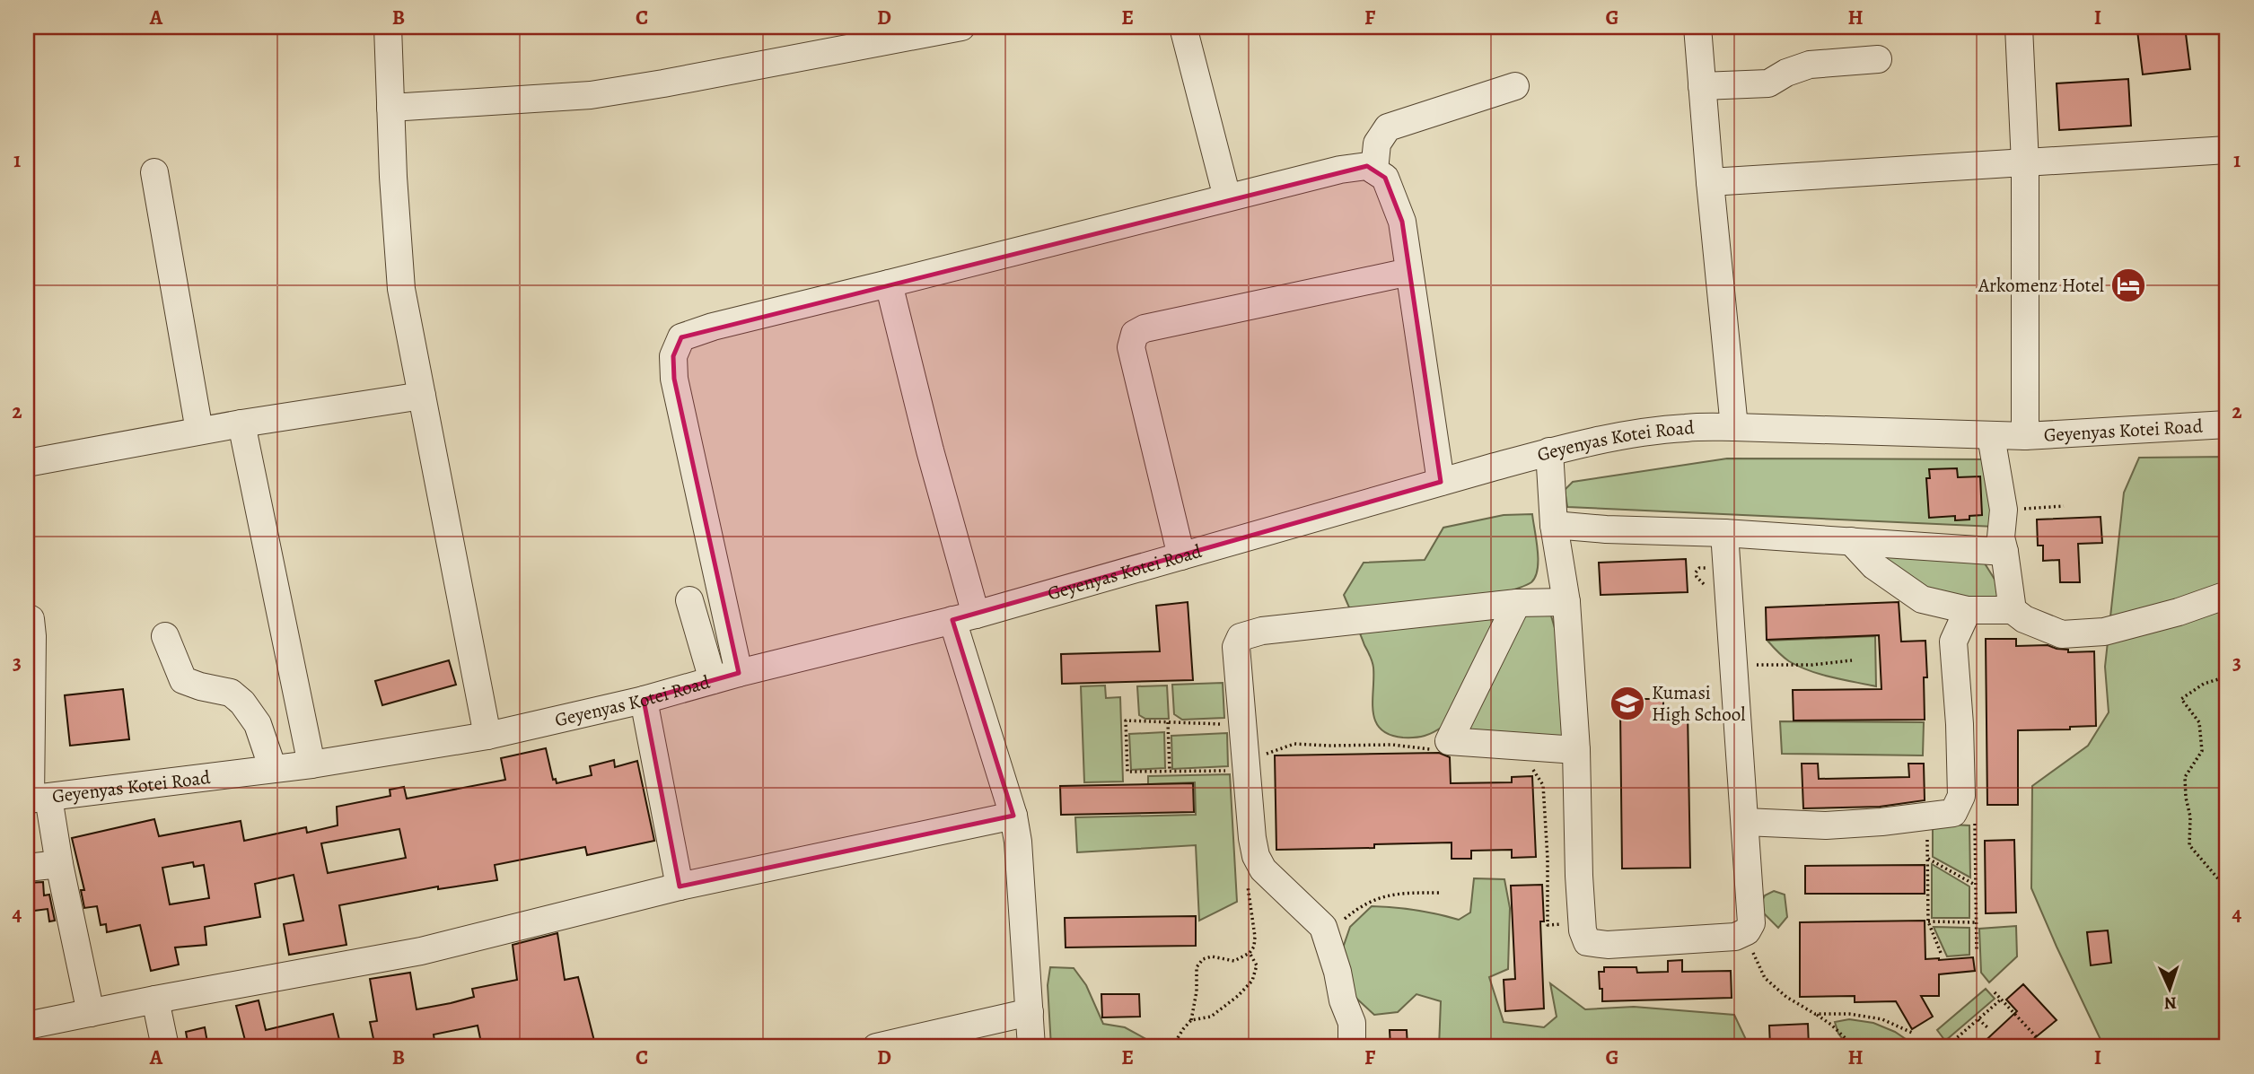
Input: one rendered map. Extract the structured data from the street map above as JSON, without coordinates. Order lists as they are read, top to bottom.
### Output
{
  "streets": {
    "street": ["Geyenyas Kotei Road"]
  },
  "places": {
    "hotel": ["Arkomenz Hotel"],
    "school or university": ["Kumasi High School"]
  },
  "north": "bottom",
  "grid": {
    "columns": [
      "A",
      "B",
      "C",
      "D",
      "E",
      "F",
      "G",
      "H",
      "I"
    ],
    "rows": [
      "1",
      "2",
      "3",
      "4"
    ]
  }
}
